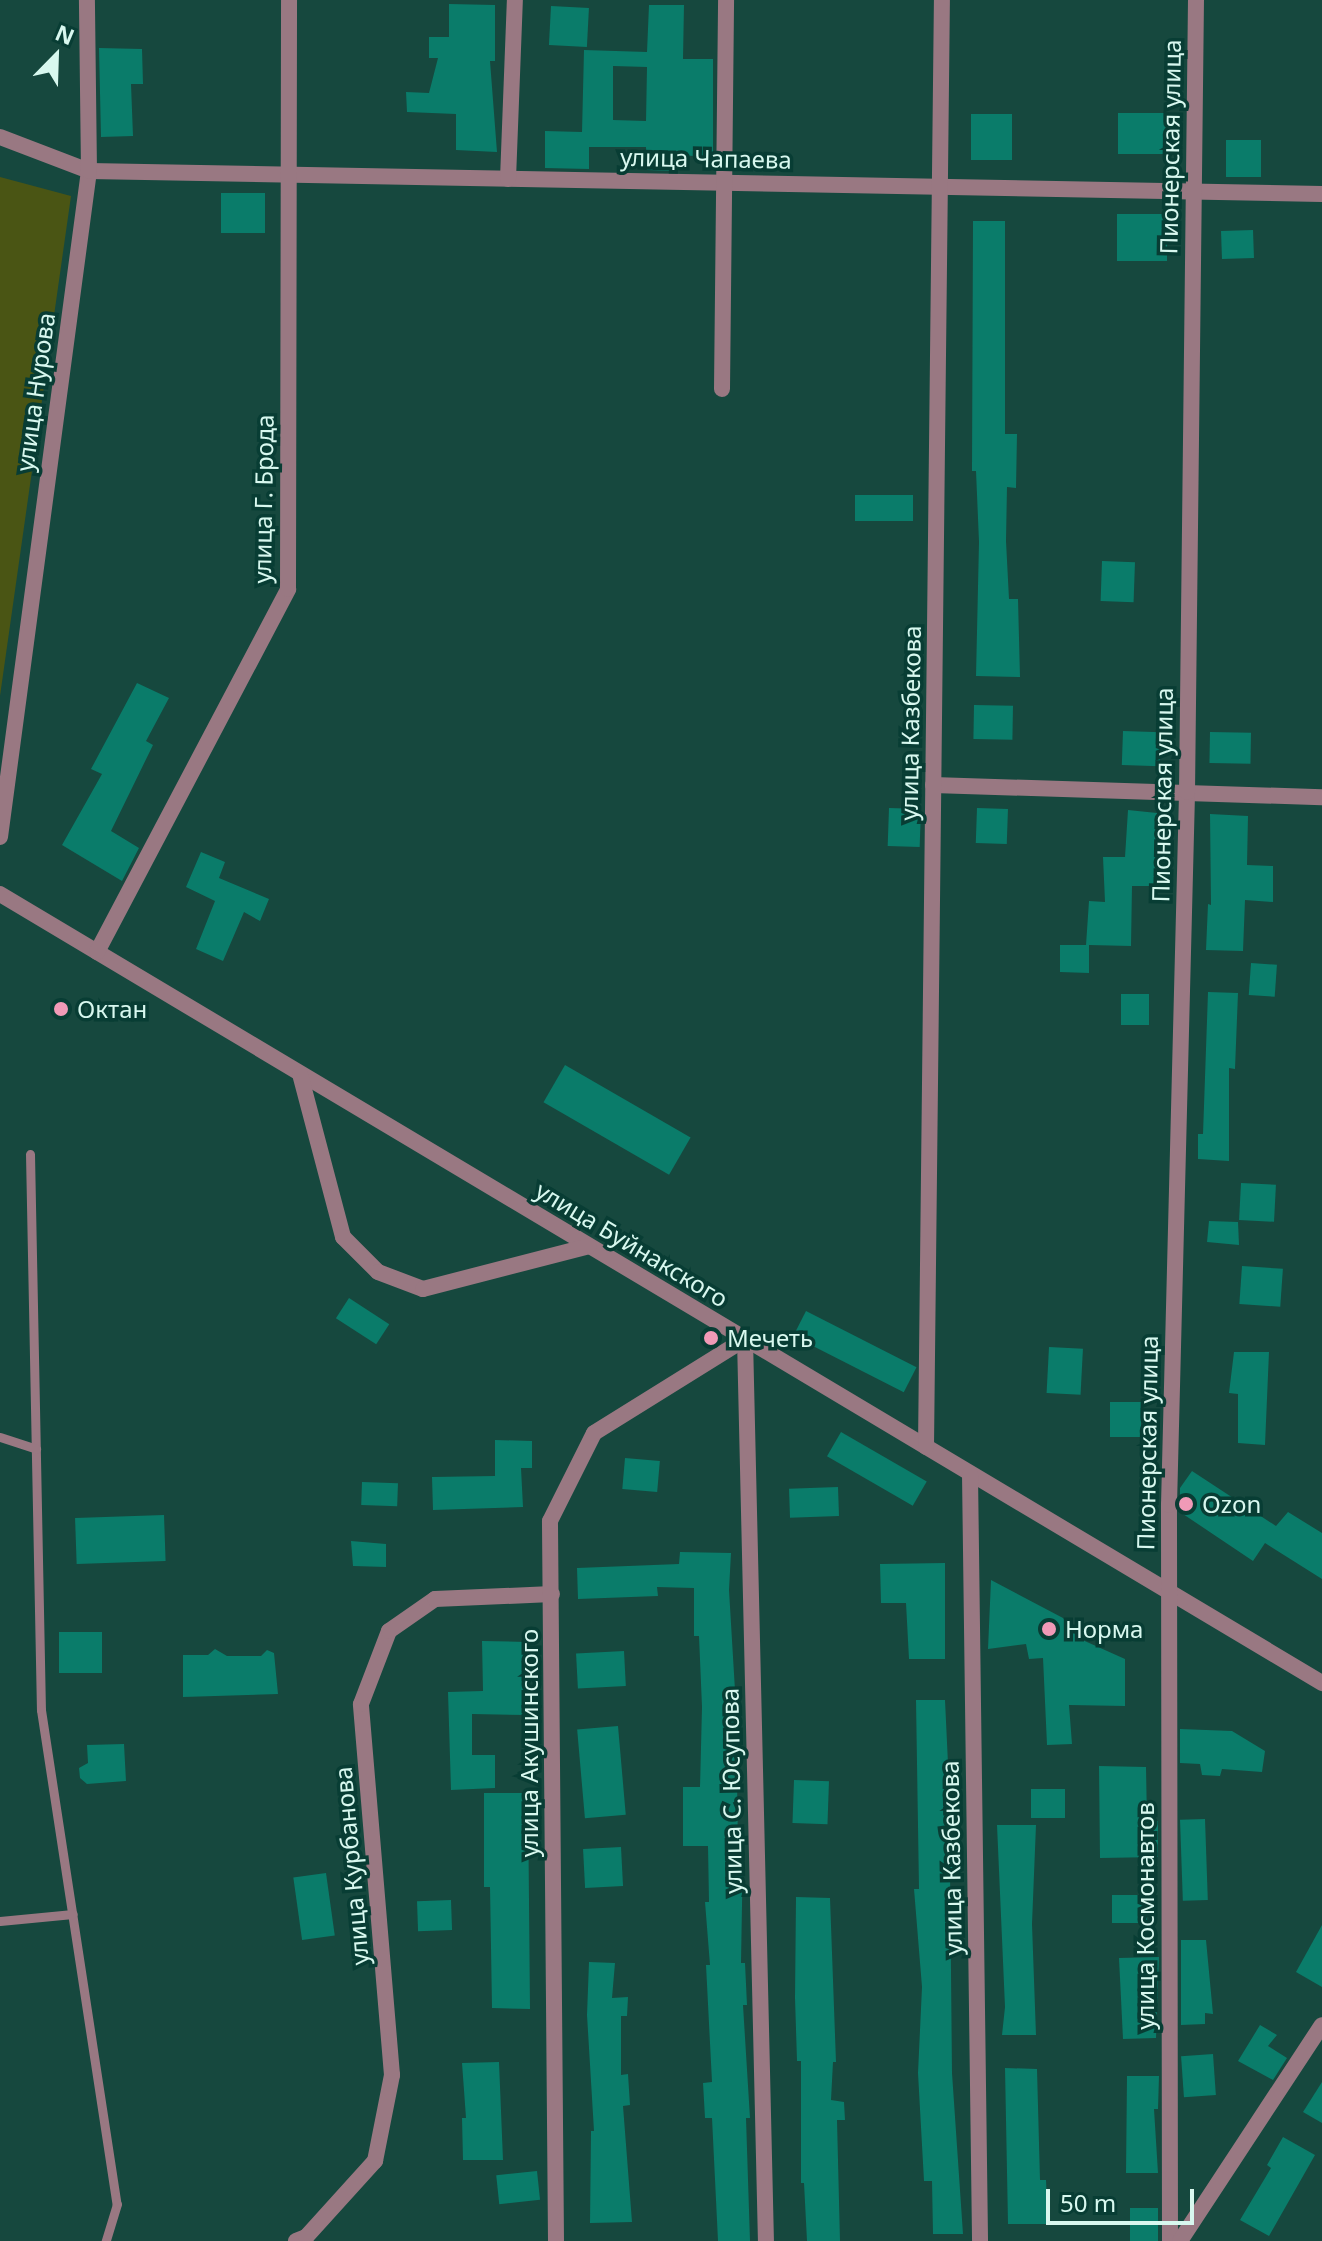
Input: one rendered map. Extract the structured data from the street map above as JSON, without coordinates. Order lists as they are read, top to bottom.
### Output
{
  "streets": {
    "street": [
      "Пионерская улица",
      "улица Чапаева",
      "улица Нурова",
      "улица Г. Брода",
      "улица Казбекова",
      "улица Буйнакского",
      "улица Акушинского",
      "улица С. Юсупова",
      "улица Курбанова",
      "улица Космонавтов"
    ]
  },
  "crossings": [
    ["Пионерская улица", "улица Чапаева"],
    ["Пионерская улица", "улица Буйнакского"],
    ["Пионерская улица", "улица Космонавтов"],
    ["улица Чапаева", "улица Нурова"],
    ["улица Чапаева", "улица Г. Брода"],
    ["улица Чапаева", "улица Казбекова"],
    ["улица Г. Брода", "улица Буйнакского"],
    ["улица Казбекова", "улица Буйнакского"],
    ["улица Буйнакского", "улица Акушинского"],
    ["улица Буйнакского", "улица С. Юсупова"],
    ["улица Буйнакского", "улица Космонавтов"],
    ["улица Акушинского", "улица С. Юсупова"],
    ["улица Акушинского", "улица Курбанова"]
  ],
  "places": [
    "Октан",
    "Мечеть",
    "Ozon",
    "Норма"
  ],
  "scale_bar": "50 m",
  "north": "top right"
}
